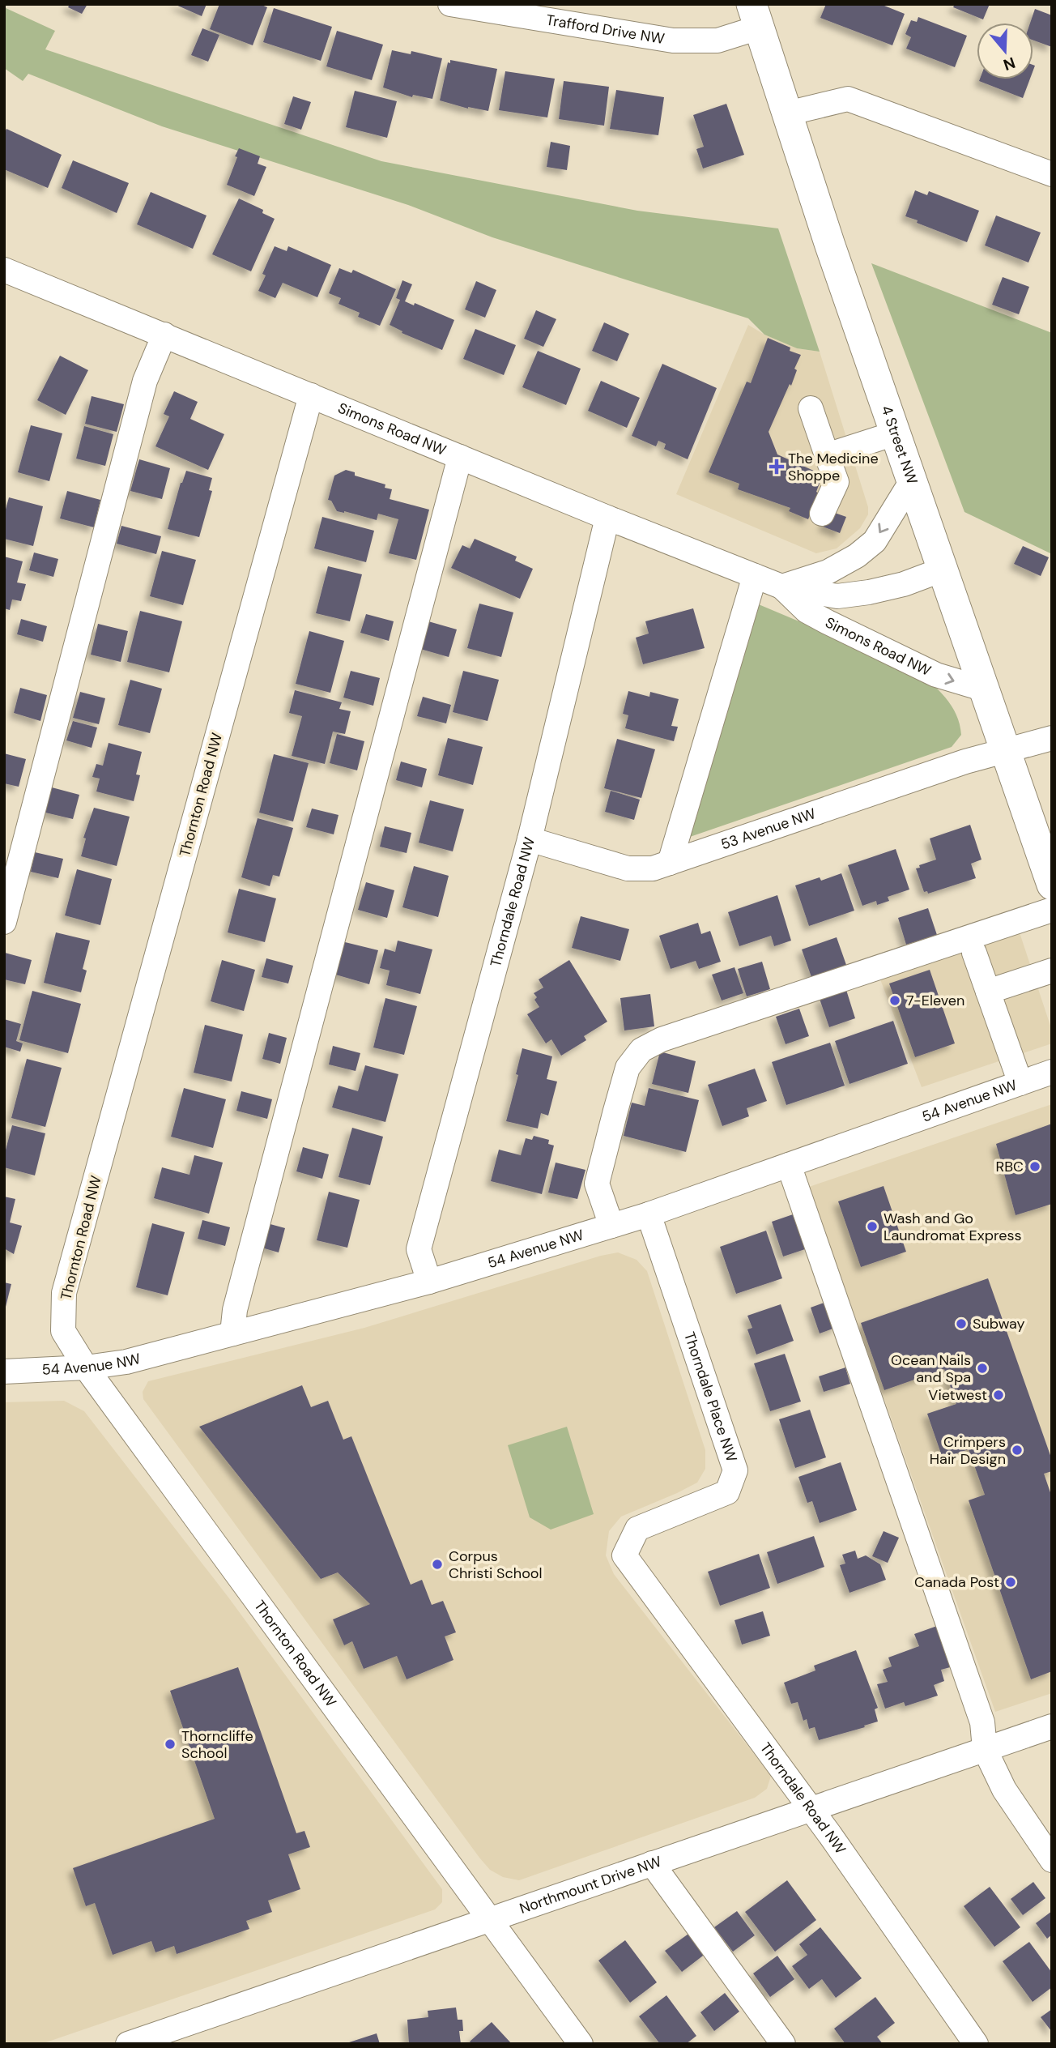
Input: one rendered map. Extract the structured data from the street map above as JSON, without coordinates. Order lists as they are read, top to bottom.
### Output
{
  "streets": {
    "main road": ["4 Street NW"],
    "street": [
      "Trafford Drive NW",
      "Simons Road NW",
      "Thornton Road NW",
      "53 Avenue NW",
      "Thorndale Road NW",
      "54 Avenue NW",
      "Thorndale Place NW",
      "Northmount Drive NW"
    ]
  },
  "crossings": [
    ["Trafford Drive NW", "4 Street NW"],
    ["Simons Road NW", "4 Street NW"],
    ["Simons Road NW", "Thornton Road NW"],
    ["Simons Road NW", "Thorndale Road NW"],
    ["4 Street NW", "53 Avenue NW"],
    ["Thornton Road NW", "54 Avenue NW"],
    ["Thornton Road NW", "Northmount Drive NW"],
    ["53 Avenue NW", "Thorndale Road NW"],
    ["Thorndale Road NW", "54 Avenue NW"],
    ["Thorndale Road NW", "Thorndale Place NW"],
    ["Thorndale Road NW", "Northmount Drive NW"],
    ["54 Avenue NW", "Thorndale Place NW"]
  ],
  "places": {
    "health": ["The Medicine Shoppe"],
    "other": [
      "7-Eleven",
      "RBC",
      "Wash and Go Laundromat Express",
      "Subway",
      "Ocean Nails and Spa",
      "Vietwest",
      "Crimpers Hair Design",
      "Corpus Christi School",
      "Canada Post",
      "Thorncliffe School"
    ]
  },
  "north": "bottom"
}
